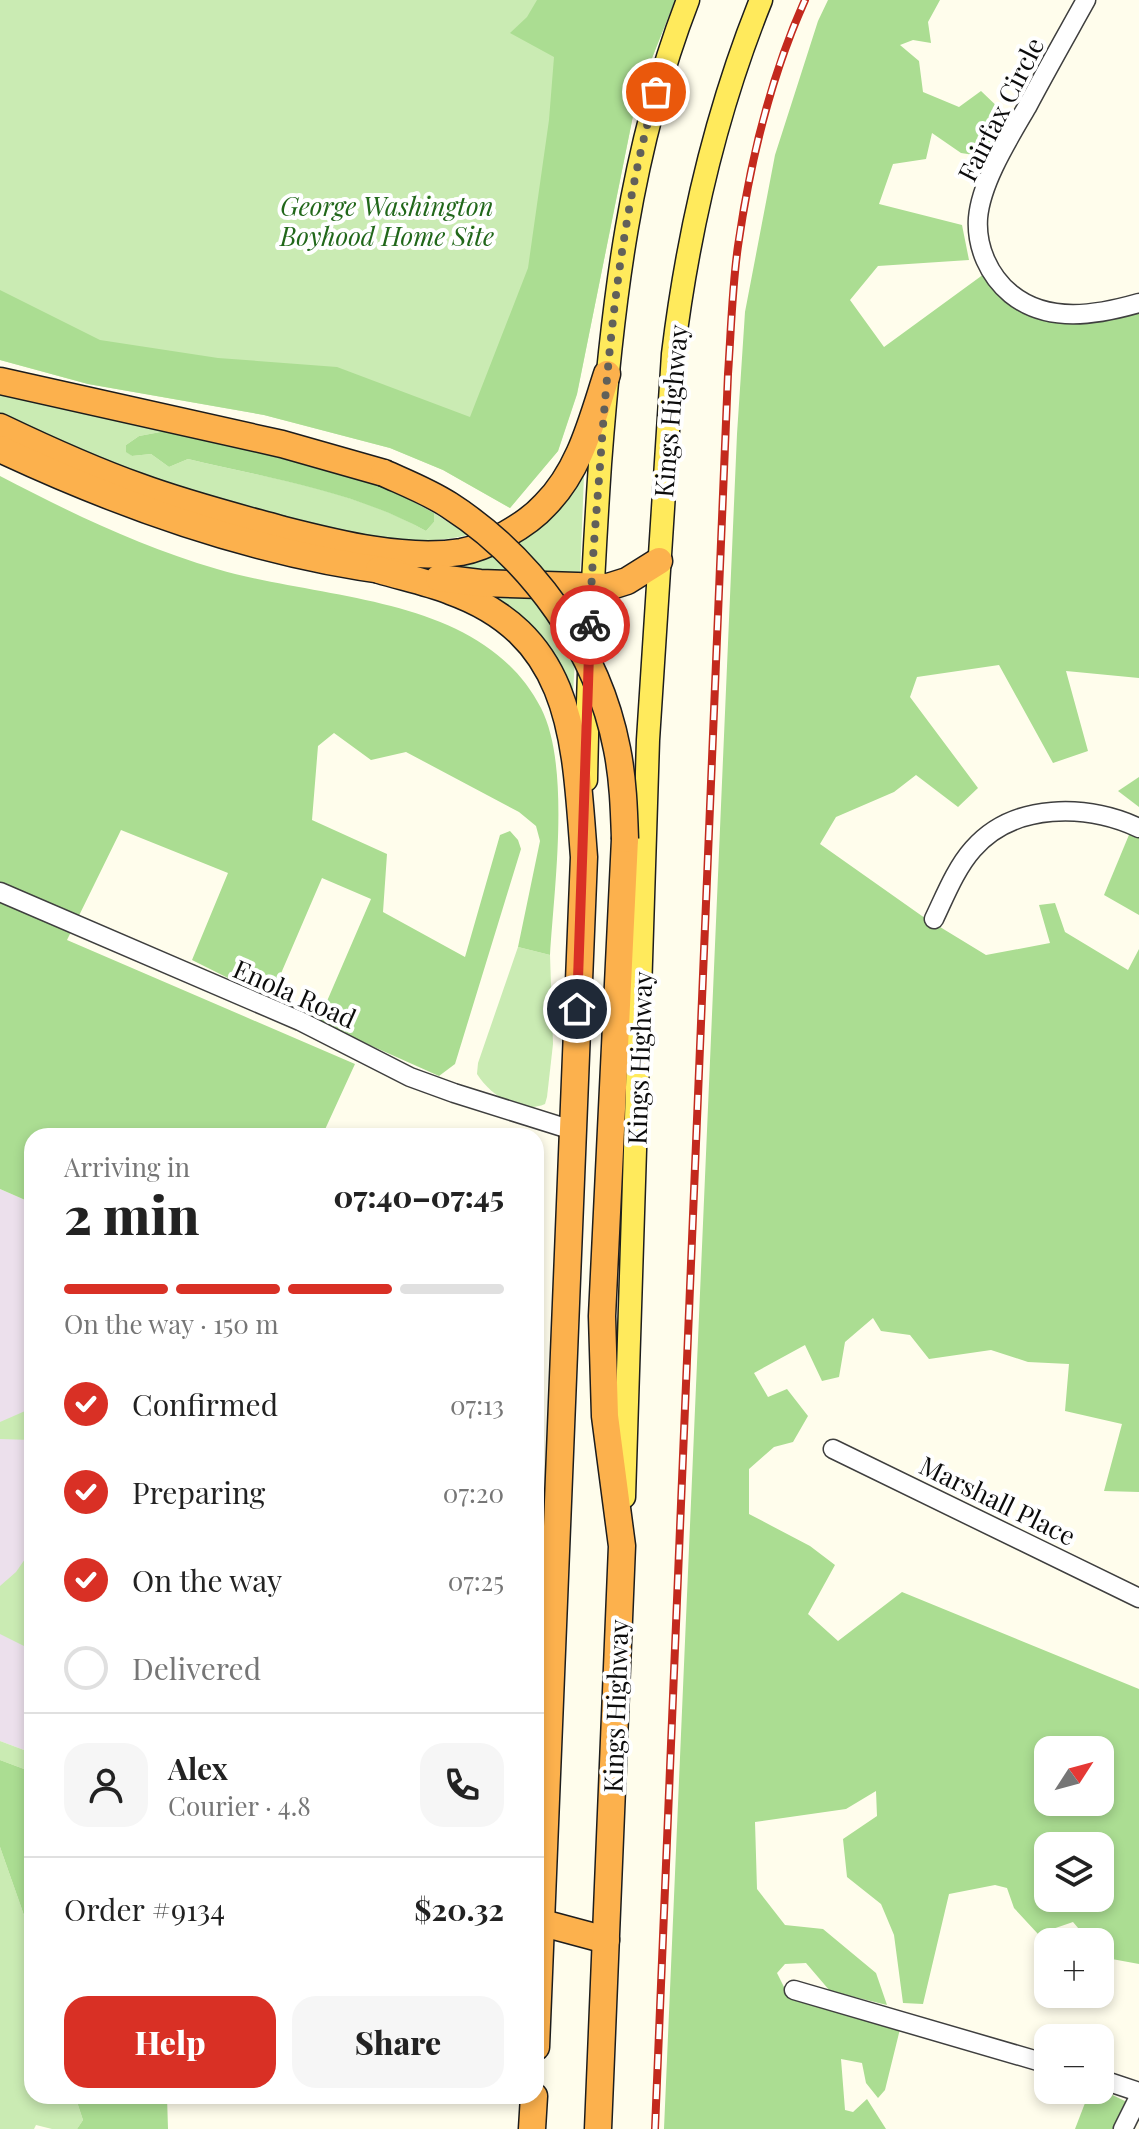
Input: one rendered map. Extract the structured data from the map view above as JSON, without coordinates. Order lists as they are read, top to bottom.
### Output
{
  "streets": {
    "highway": ["Kings Highway"],
    "street": ["Fairfax Circle", "Enola Road", "Marshall Place"]
  },
  "parks": ["George Washington Boyhood Home Site"],
  "north": "top right",
  "page": {
    "heading": ["2 min", "Arriving in", "07:40–07:45"],
    "panel": [
      "Alex",
      "Courier · 4.8",
      "Order #9134",
      "$20.32"
    ],
    "bar": "On the way · 150 m",
    "list": [
      ["Confirmed", "07:13"],
      ["Preparing", "07:20"],
      ["On the way", "07:25"],
      "Delivered"
    ],
    "map_buttons": ["+", "−"],
    "buttons": ["Help", "Share"]
  }
}
